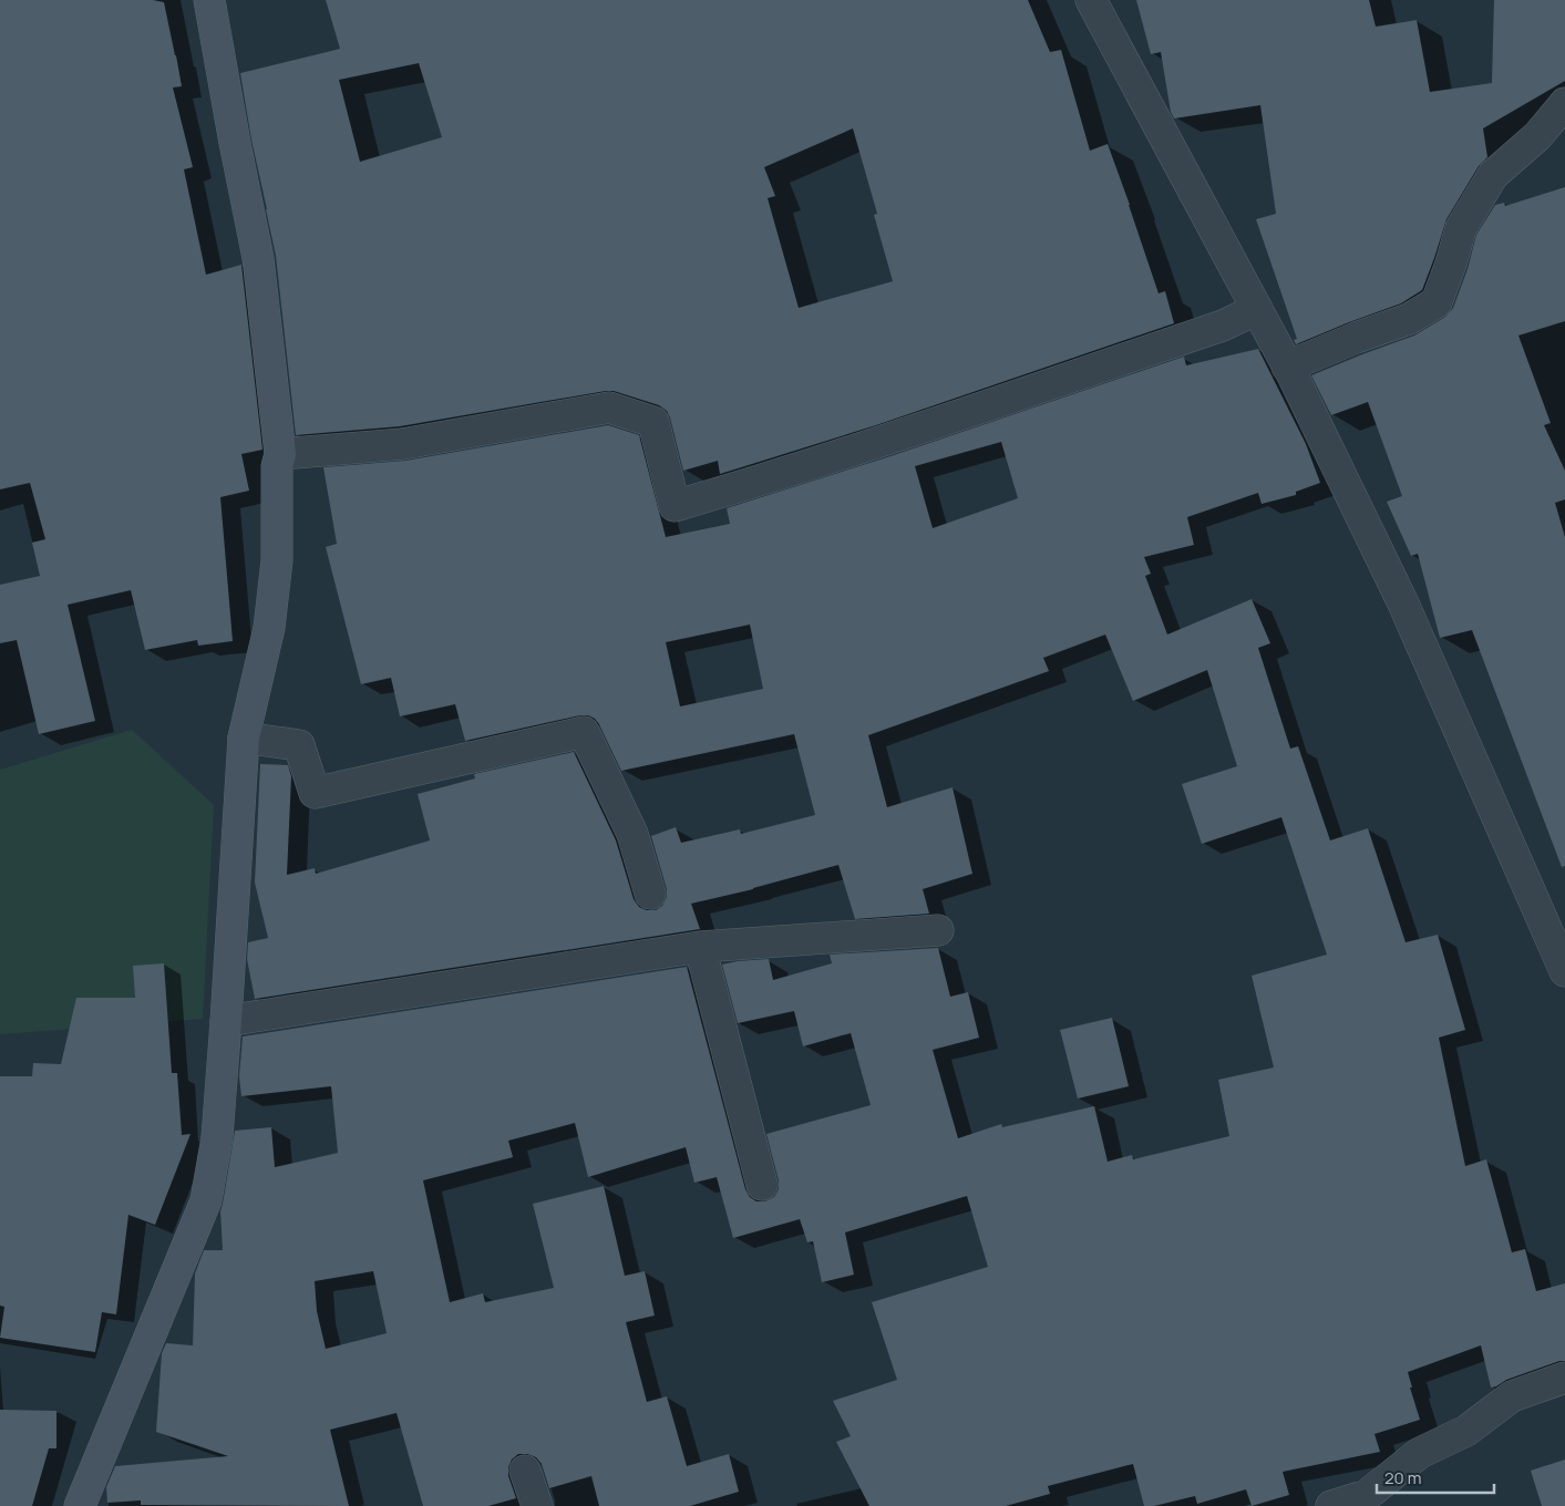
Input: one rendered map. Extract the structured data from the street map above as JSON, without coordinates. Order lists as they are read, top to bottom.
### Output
{
  "scale_bar": "20 m"
}
